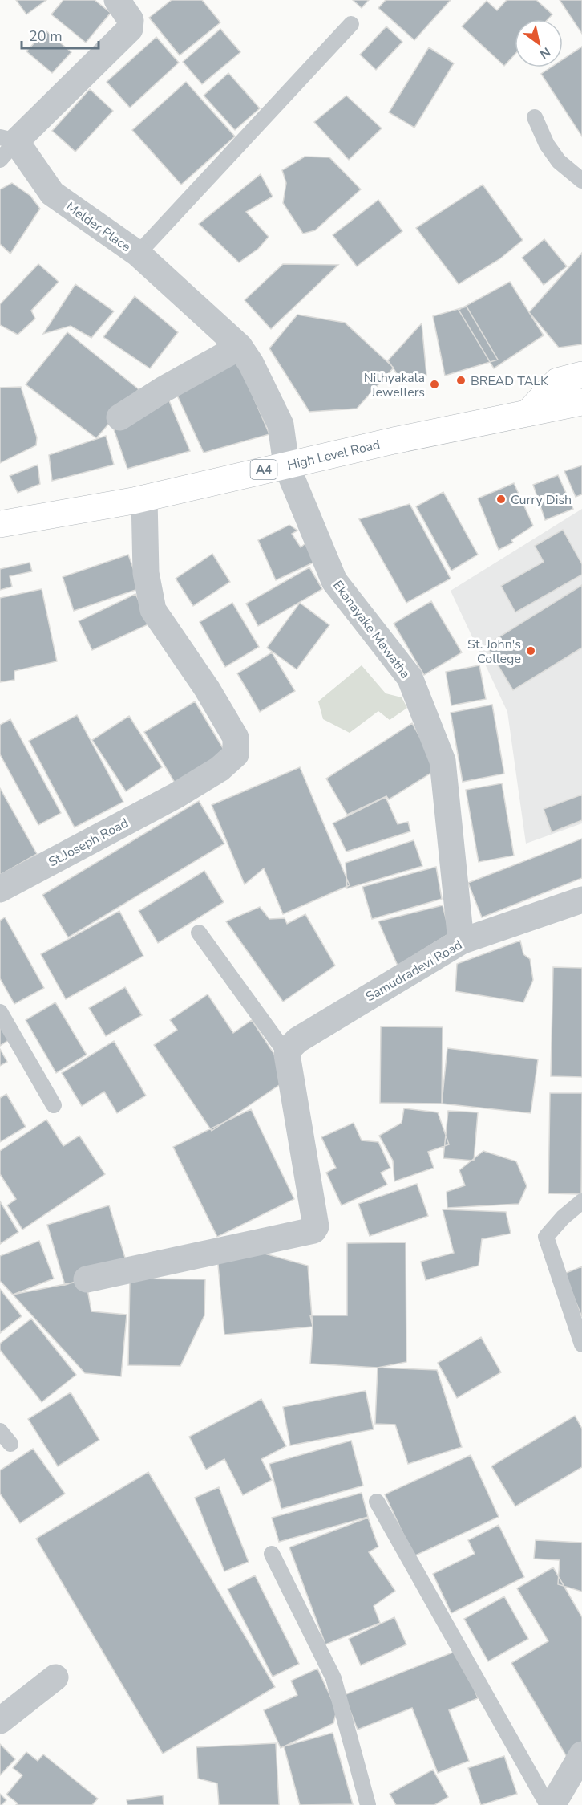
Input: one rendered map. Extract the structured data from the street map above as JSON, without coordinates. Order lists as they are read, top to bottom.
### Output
{
  "streets": {
    "highway": ["High Level Road", "A4"],
    "street": [
      "Melder Place",
      "Ekanayake Mawatha",
      "St.Joseph Road",
      "Samudradevi Road"
    ]
  },
  "crossings": [
    ["Melder Place", "High Level Road"],
    ["Melder Place", "Ekanayake Mawatha"],
    ["High Level Road", "A4"],
    ["High Level Road", "Ekanayake Mawatha"],
    ["High Level Road", "St.Joseph Road"],
    ["Ekanayake Mawatha", "Samudradevi Road"]
  ],
  "places": [
    "BREAD TALK",
    "Nithyakala Jewellers",
    "Curry Dish",
    "St. John's College"
  ],
  "scale_bar": "20 m",
  "north": "bottom right"
}
